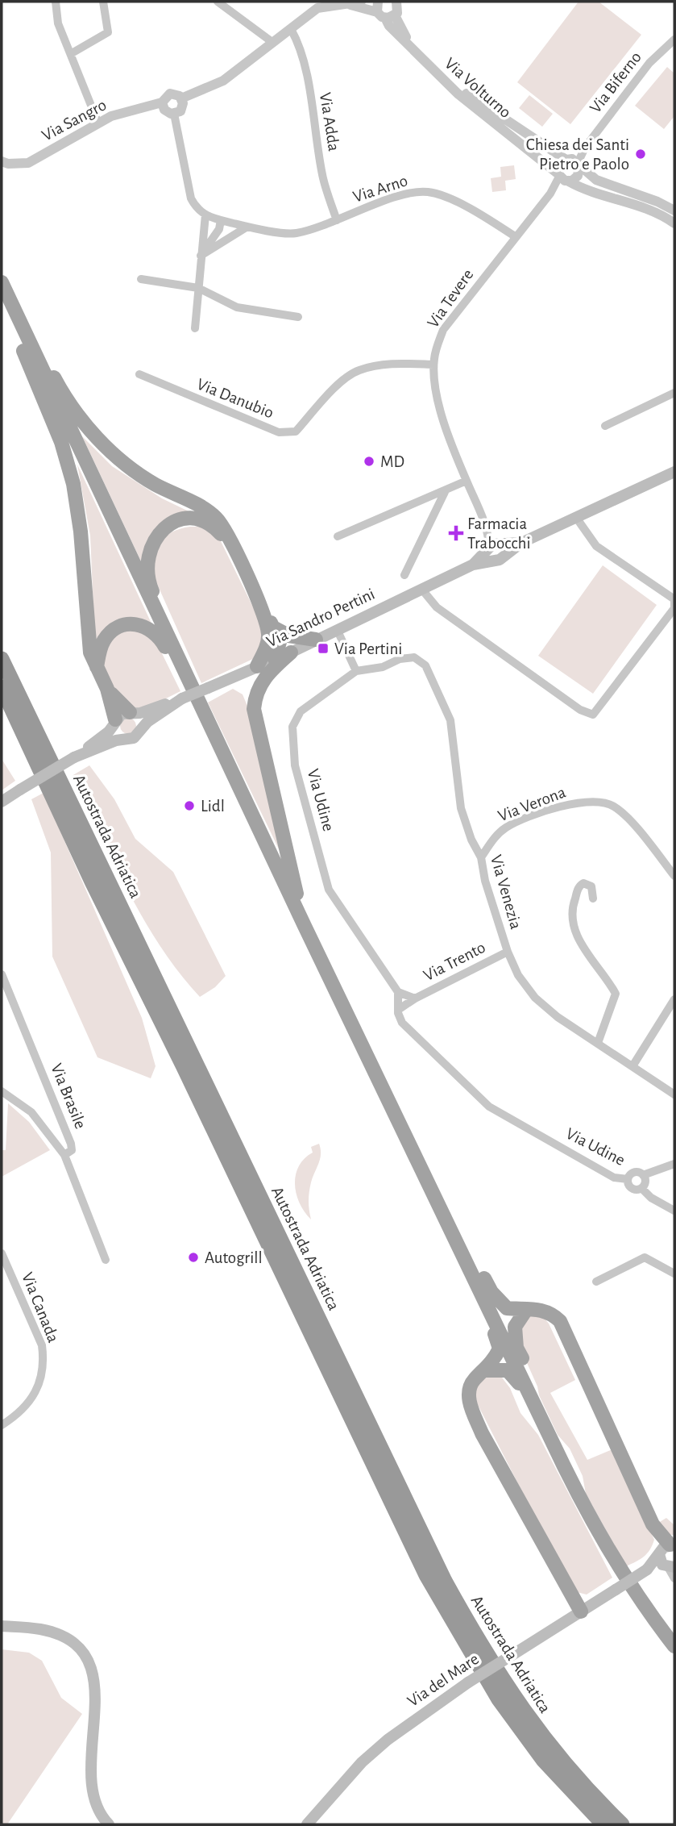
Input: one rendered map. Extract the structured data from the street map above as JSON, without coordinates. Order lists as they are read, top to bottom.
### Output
{
  "streets": {
    "highway": ["Autostrada Adriatica"],
    "main road": ["Via Sandro Pertini", "Via del Mare"],
    "street": [
      "Via Biferno",
      "Via Volturno",
      "Via Sangro",
      "Via Adda",
      "Via Arno",
      "Via Tevere",
      "Via Danubio",
      "Via Udine",
      "Via Verona",
      "Via Venezia",
      "Via Trento",
      "Via Brasile",
      "Via Canada"
    ]
  },
  "crossings": [
    ["Via Biferno", "Via Volturno"],
    ["Via Volturno", "Via Tevere"],
    ["Via Sangro", "Via Adda"],
    ["Via Adda", "Via Arno"],
    ["Via Arno", "Via Tevere"],
    ["Via Tevere", "Via Danubio"],
    ["Via Tevere", "Via Sandro Pertini"],
    ["Via Udine", "Via Venezia"],
    ["Via Verona", "Via Venezia"],
    ["Autostrada Adriatica", "Via del Mare"],
    ["Via Venezia", "Via Trento"]
  ],
  "places": {
    "other": [
      "Chiesa dei Santi Pietro e Paolo",
      "MD",
      "Lidl",
      "Autogrill"
    ],
    "health": ["Farmacia Trabocchi"],
    "transit": ["Via Pertini"]
  }
}
